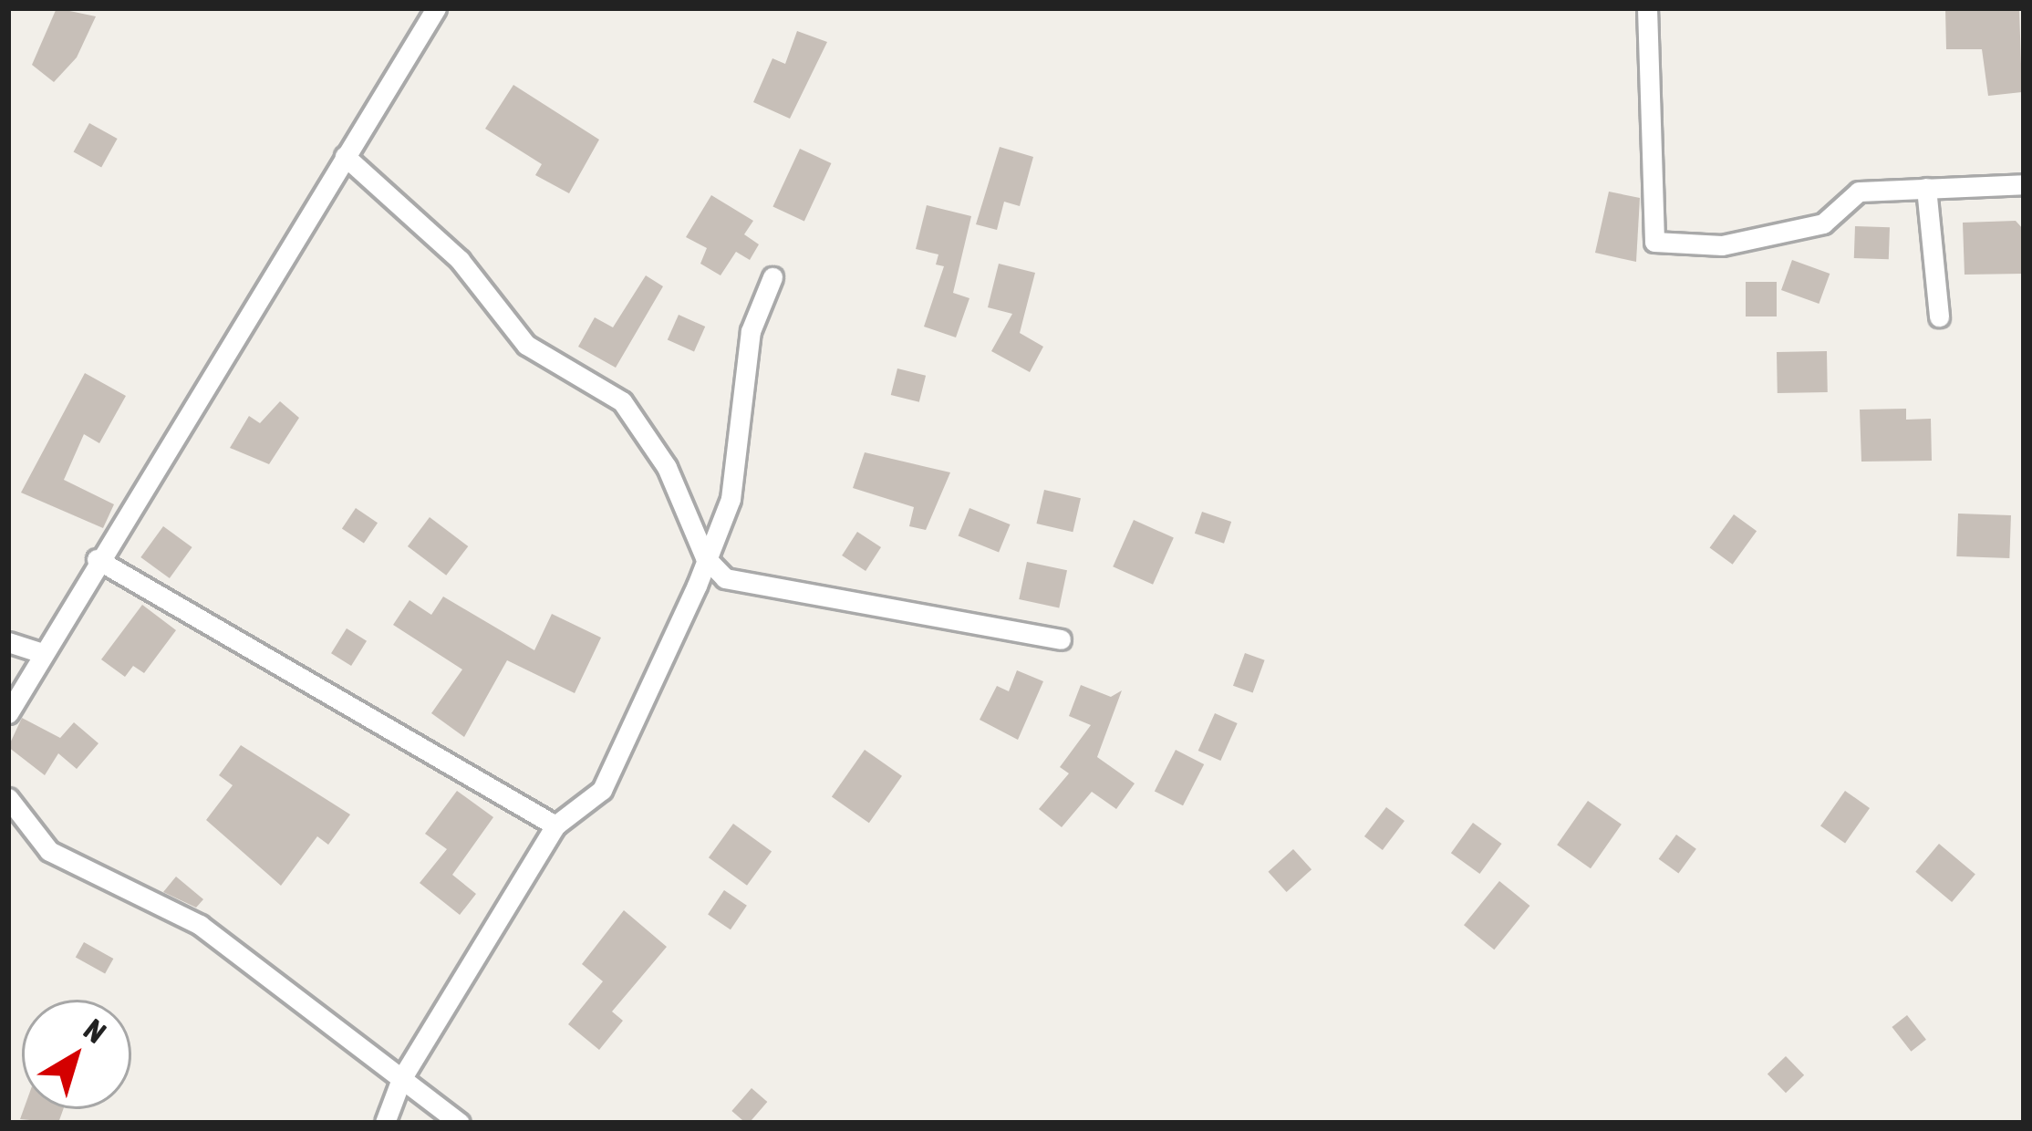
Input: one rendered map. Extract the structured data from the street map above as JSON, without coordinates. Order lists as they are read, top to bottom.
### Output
{
  "north": "top right"
}
